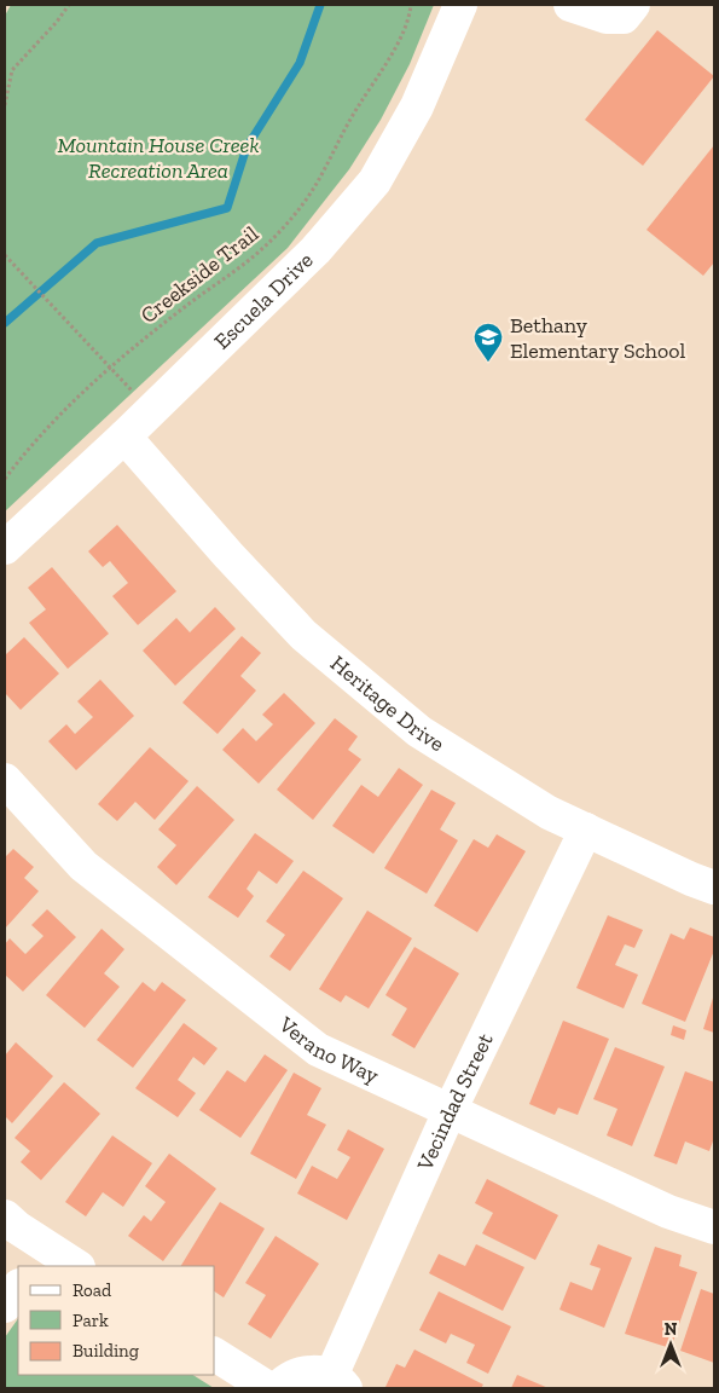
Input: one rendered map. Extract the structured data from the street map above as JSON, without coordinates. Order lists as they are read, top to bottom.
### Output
{
  "streets": {
    "street": [
      "Escuela Drive",
      "Heritage Drive",
      "Verano Way",
      "Vecindad Street"
    ],
    "path": ["Creekside Trail"]
  },
  "crossings": [
    ["Escuela Drive", "Heritage Drive"],
    ["Heritage Drive", "Vecindad Street"],
    ["Verano Way", "Vecindad Street"]
  ],
  "parks": ["Mountain House Creek Recreation Area"],
  "places": {
    "school or university": ["Bethany Elementary School"]
  },
  "legend": ["Road", "Park", "Building"],
  "north": "top"
}
